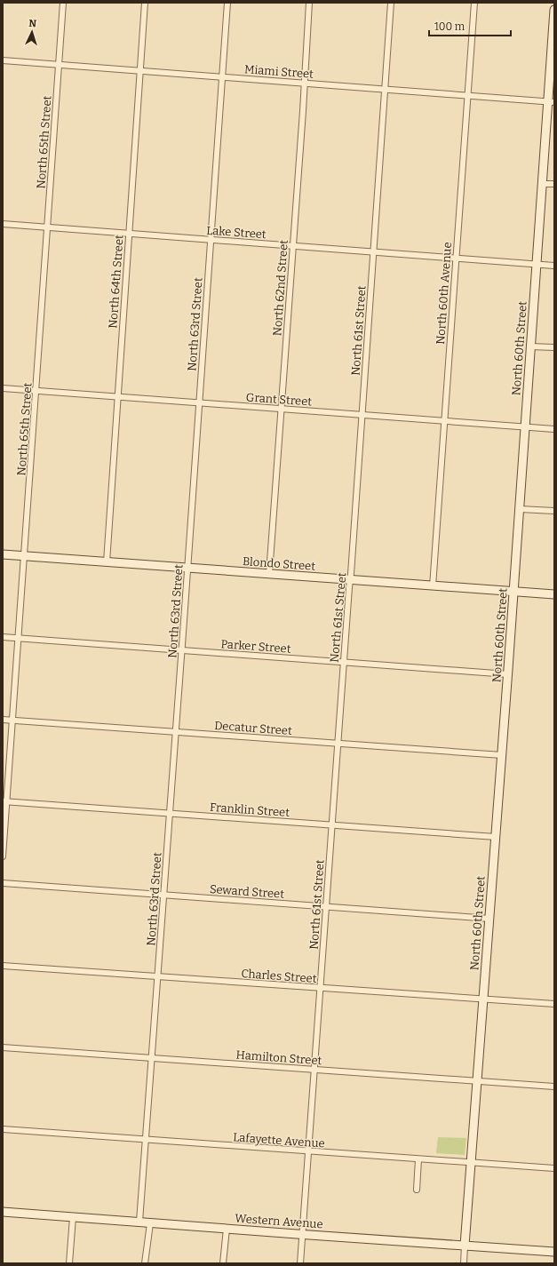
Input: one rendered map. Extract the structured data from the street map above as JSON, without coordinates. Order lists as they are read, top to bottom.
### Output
{
  "streets": {
    "street": [
      "Miami Street",
      "North 65th Street",
      "Lake Street",
      "North 64th Street",
      "North 62nd Street",
      "North 60th Avenue",
      "North 63rd Street",
      "North 61st Street",
      "North 60th Street",
      "Grant Street",
      "Blondo Street",
      "Parker Street",
      "Decatur Street",
      "Franklin Street",
      "Seward Street",
      "Charles Street",
      "Hamilton Street",
      "Lafayette Avenue",
      "Western Avenue"
    ]
  },
  "crossings": [
    ["Miami Street", "North 65th Street"],
    ["Miami Street", "North 64th Street"],
    ["Miami Street", "North 62nd Street"],
    ["Miami Street", "North 60th Avenue"],
    ["Miami Street", "North 63rd Street"],
    ["Miami Street", "North 61st Street"],
    ["Miami Street", "North 60th Street"],
    ["North 65th Street", "Lake Street"],
    ["North 65th Street", "Grant Street"],
    ["North 65th Street", "Blondo Street"],
    ["North 65th Street", "Parker Street"],
    ["North 65th Street", "Decatur Street"],
    ["North 65th Street", "Franklin Street"],
    ["Lake Street", "North 64th Street"],
    ["Lake Street", "North 62nd Street"],
    ["Lake Street", "North 60th Avenue"],
    ["Lake Street", "North 63rd Street"],
    ["Lake Street", "North 61st Street"],
    ["Lake Street", "North 60th Street"],
    ["North 64th Street", "Grant Street"],
    ["North 64th Street", "Blondo Street"],
    ["North 62nd Street", "Grant Street"],
    ["North 62nd Street", "Blondo Street"],
    ["North 60th Avenue", "Grant Street"],
    ["North 60th Avenue", "Blondo Street"],
    ["North 63rd Street", "Grant Street"],
    ["North 63rd Street", "Blondo Street"],
    ["North 63rd Street", "Parker Street"],
    ["North 63rd Street", "Decatur Street"],
    ["North 63rd Street", "Franklin Street"],
    ["North 63rd Street", "Seward Street"],
    ["North 63rd Street", "Charles Street"],
    ["North 63rd Street", "Hamilton Street"],
    ["North 63rd Street", "Lafayette Avenue"],
    ["North 63rd Street", "Western Avenue"],
    ["North 61st Street", "Grant Street"],
    ["North 61st Street", "Blondo Street"],
    ["North 61st Street", "Parker Street"],
    ["North 61st Street", "Decatur Street"],
    ["North 61st Street", "Franklin Street"],
    ["North 61st Street", "Seward Street"],
    ["North 61st Street", "Charles Street"],
    ["North 61st Street", "Hamilton Street"],
    ["North 61st Street", "Lafayette Avenue"],
    ["North 61st Street", "Western Avenue"],
    ["North 60th Street", "Grant Street"],
    ["North 60th Street", "Blondo Street"],
    ["North 60th Street", "Parker Street"],
    ["North 60th Street", "Decatur Street"],
    ["North 60th Street", "Franklin Street"],
    ["North 60th Street", "Seward Street"],
    ["North 60th Street", "Charles Street"],
    ["North 60th Street", "Hamilton Street"],
    ["North 60th Street", "Lafayette Avenue"],
    ["North 60th Street", "Western Avenue"]
  ],
  "scale_bar": "100 m",
  "north": "top"
}
